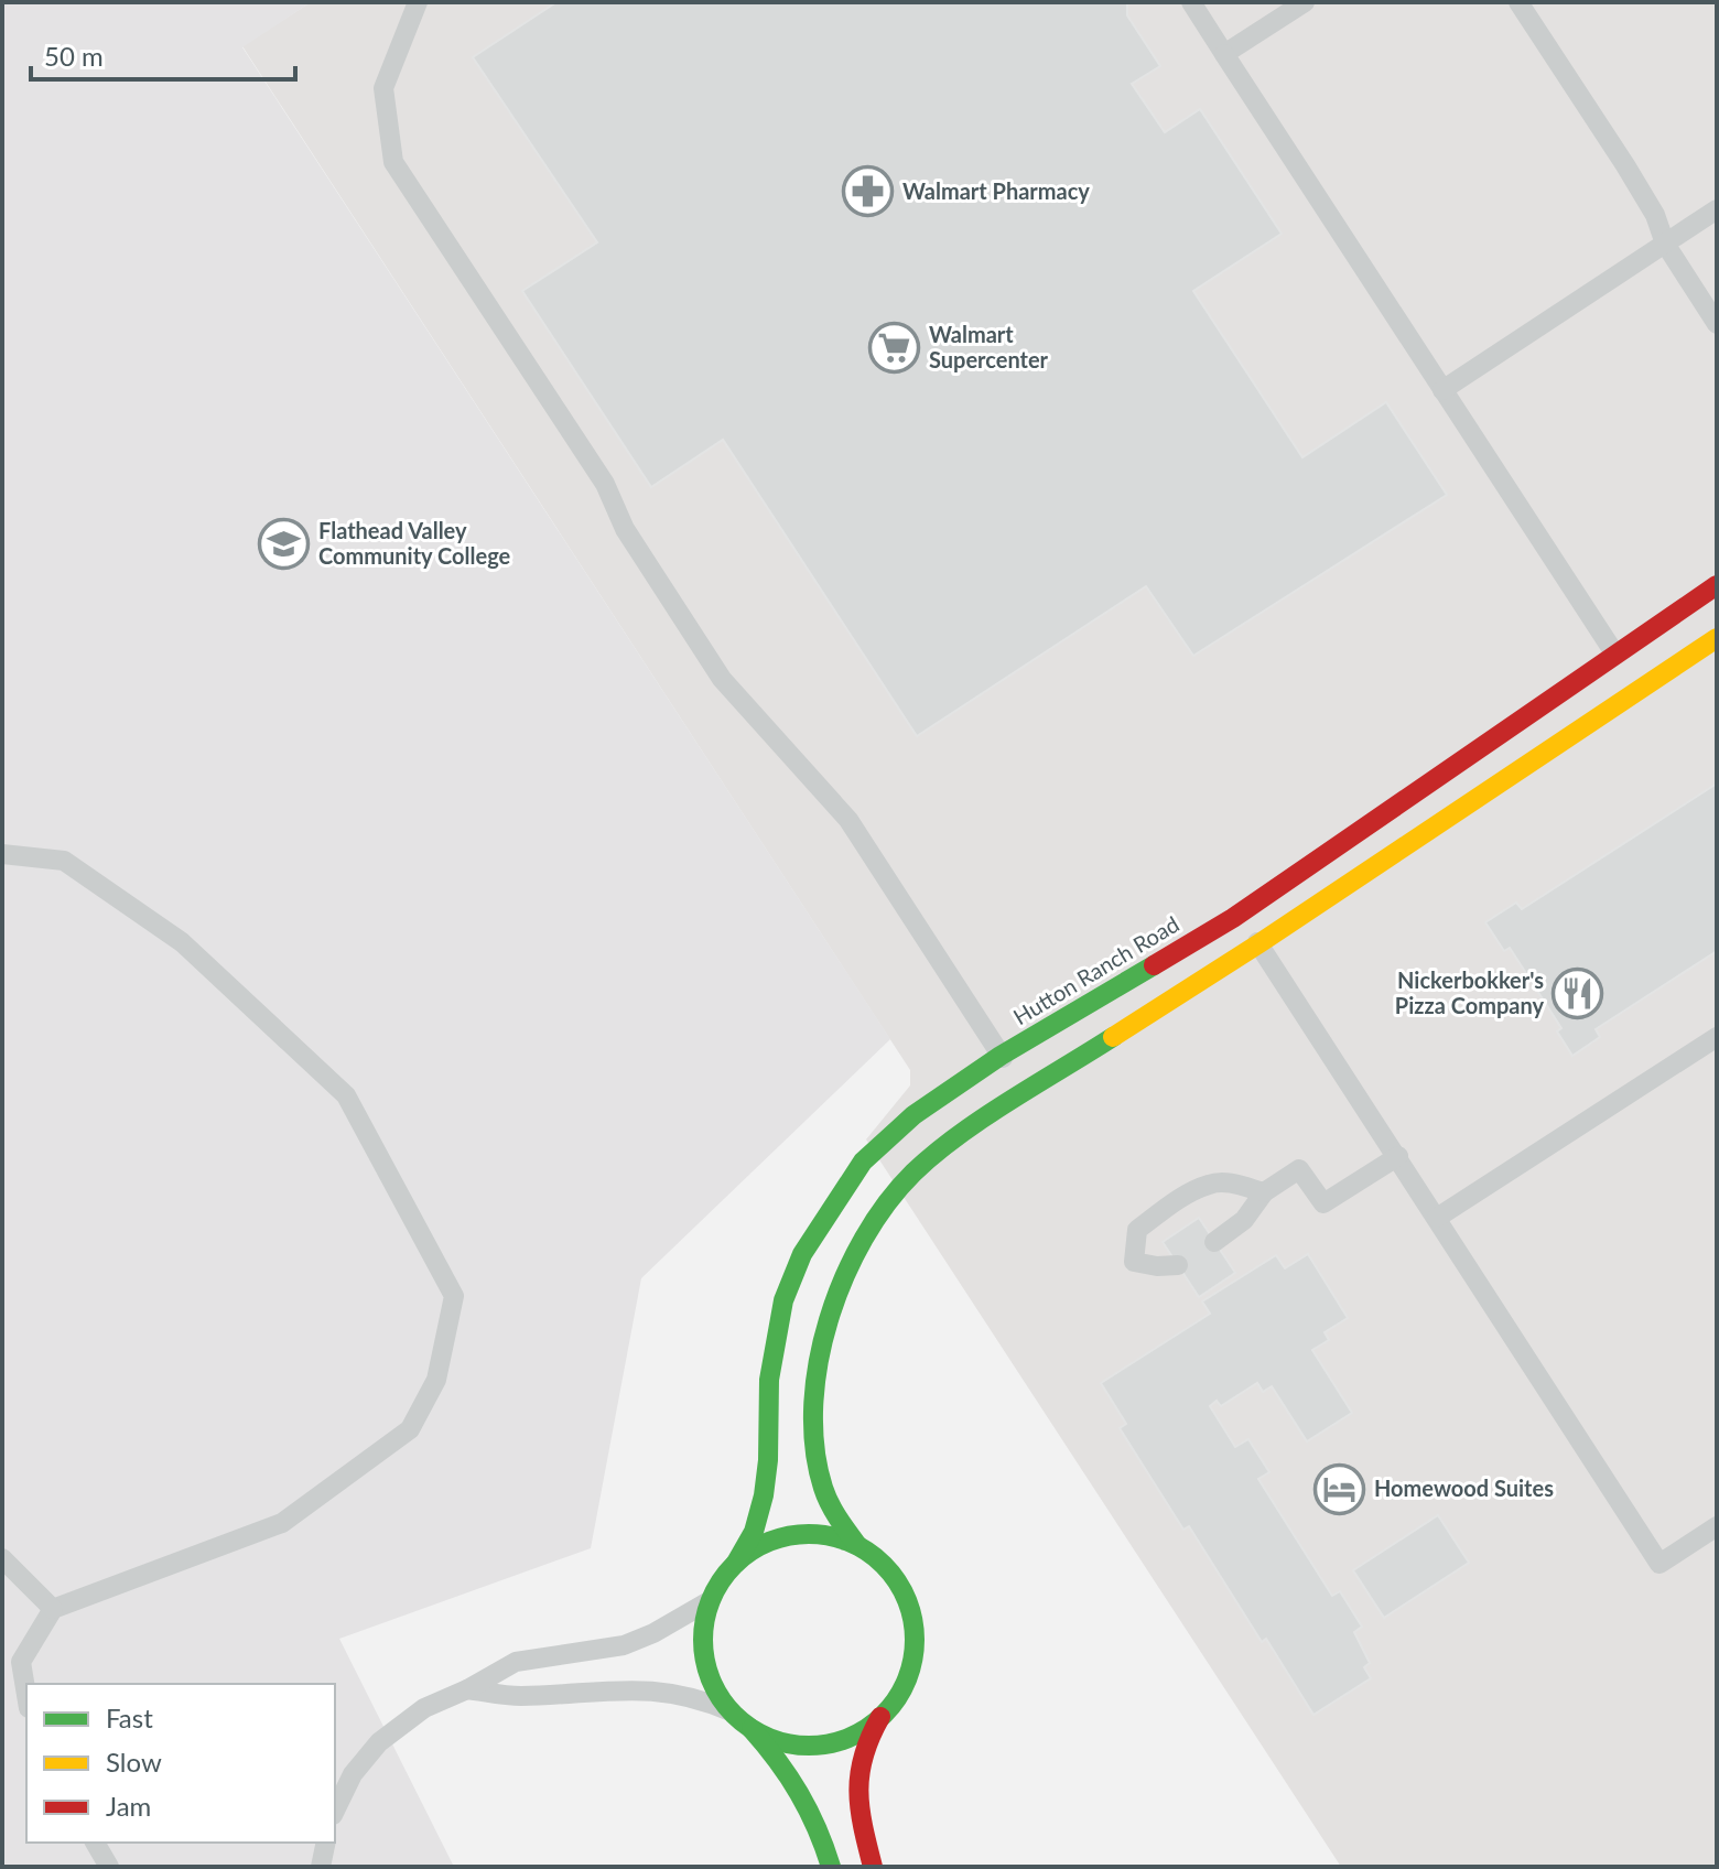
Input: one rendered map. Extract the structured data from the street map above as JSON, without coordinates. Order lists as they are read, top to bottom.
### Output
{
  "streets": {
    "main road": ["Hutton Ranch Road"]
  },
  "places": {
    "pharmacy": ["Walmart Pharmacy"],
    "supermarket": ["Walmart Supercenter"],
    "school or university": ["Flathead Valley Community College"],
    "restaurant": ["Nickerbokker's Pizza Company"],
    "hotel": ["Homewood Suites"]
  },
  "legend": ["Fast", "Slow", "Jam"],
  "scale_bar": "50 m"
}
